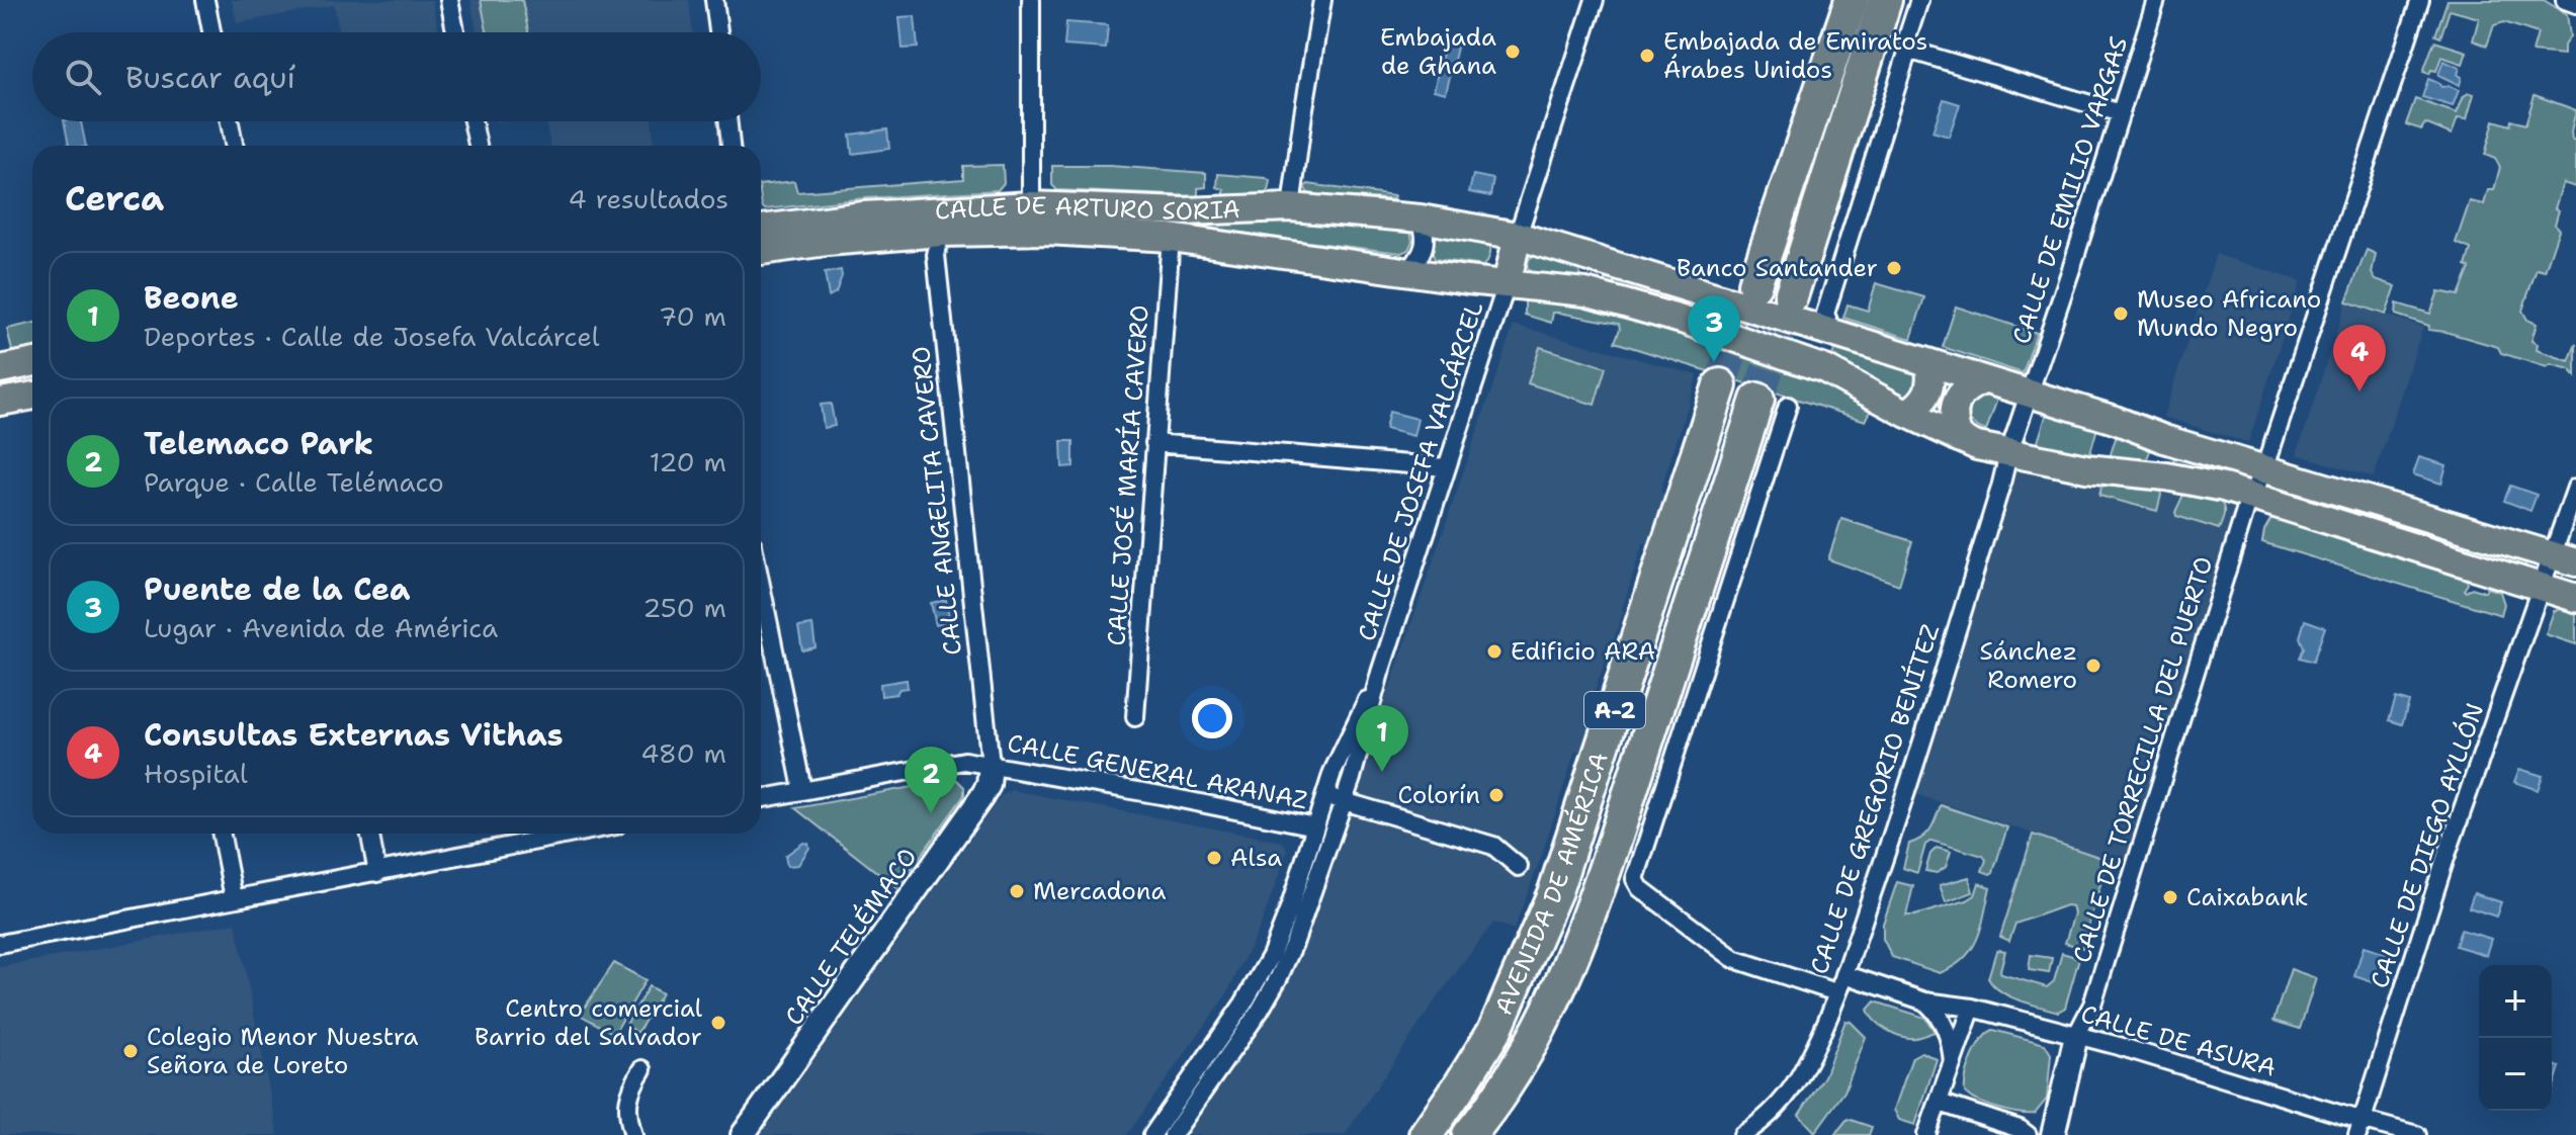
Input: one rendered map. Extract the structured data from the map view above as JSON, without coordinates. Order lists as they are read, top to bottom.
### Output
{
  "streets": {
    "highway": ["A-2", "AVENIDA DE AMÉRICA"],
    "main road": ["CALLE DE ARTURO SORIA"],
    "street": [
      "CALLE DE EMILIO VARGAS",
      "CALLE DE JOSEFA VALCÁRCEL",
      "CALLE JOSÉ MARÍA CAVERO",
      "CALLE ANGELITA CAVERO",
      "CALLE DE TORRECILLA DEL PUERTO",
      "CALLE GENERAL ARANAZ",
      "CALLE DE GREGORIO BENÍTEZ",
      "CALLE DE DIEGO AYLLÓN",
      "CALLE TELÉMACO",
      "CALLE DE ASURA"
    ]
  },
  "crossings": [
    ["CALLE DE EMILIO VARGAS", "CALLE DE ARTURO SORIA"],
    ["CALLE DE ARTURO SORIA", "CALLE DE JOSEFA VALCÁRCEL"],
    ["CALLE DE ARTURO SORIA", "CALLE JOSÉ MARÍA CAVERO"],
    ["CALLE DE ARTURO SORIA", "CALLE ANGELITA CAVERO"],
    ["CALLE DE ARTURO SORIA", "CALLE DE TORRECILLA DEL PUERTO"],
    ["CALLE DE ARTURO SORIA", "CALLE DE GREGORIO BENÍTEZ"],
    ["CALLE DE ARTURO SORIA", "CALLE DE DIEGO AYLLÓN"],
    ["CALLE DE JOSEFA VALCÁRCEL", "CALLE GENERAL ARANAZ"],
    ["CALLE ANGELITA CAVERO", "CALLE GENERAL ARANAZ"],
    ["CALLE ANGELITA CAVERO", "CALLE TELÉMACO"],
    ["CALLE DE TORRECILLA DEL PUERTO", "CALLE DE ASURA"],
    ["CALLE GENERAL ARANAZ", "CALLE TELÉMACO"],
    ["CALLE DE GREGORIO BENÍTEZ", "CALLE DE ASURA"],
    ["CALLE DE DIEGO AYLLÓN", "CALLE DE ASURA"]
  ],
  "places": [
    "Embajada de Ghana",
    "Embajada de Emiratos Árabes Unidos",
    "Banco Santander",
    "Museo Africano Mundo Negro",
    "Edificio ARA",
    "Sánchez Romero",
    "Colorín",
    "Alsa",
    "Mercadona",
    "Caixabank",
    "Centro comercial Barrio del Salvador",
    "Colegio Menor Nuestra Señora de Loreto"
  ],
  "page": {
    "search": "Buscar aquí",
    "heading": ["Cerca", "4 resultados"],
    "list": [
      {
        "mark": "1",
        "name": "Beone",
        "note": "Deportes · Calle de Josefa Valcárcel",
        "value": "70 m"
      },
      {
        "mark": "2",
        "name": "Telemaco Park",
        "note": "Parque · Calle Telémaco",
        "value": "120 m"
      },
      {
        "mark": "3",
        "name": "Puente de la Cea",
        "note": "Lugar · Avenida de América",
        "value": "250 m"
      },
      {
        "mark": "4",
        "name": "Consultas Externas Vithas",
        "note": "Hospital",
        "value": "480 m"
      }
    ],
    "pins": [
      "3",
      "4",
      "1",
      "2"
    ],
    "map_buttons": ["+", "−"]
  }
}
